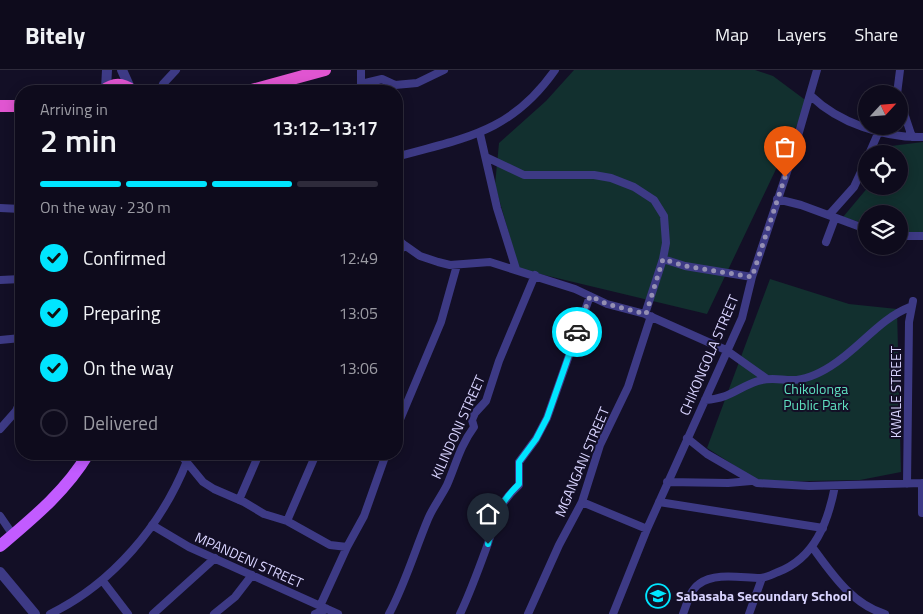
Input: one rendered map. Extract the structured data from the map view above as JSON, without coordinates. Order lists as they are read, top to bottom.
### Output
{
  "streets": {
    "street": [
      "CHIKONGOLA STREET",
      "KWALE STREET",
      "KILINDONI STREET",
      "MGANGANI STREET",
      "MPANDENI STREET"
    ]
  },
  "parks": ["Chikolonga Public Park"],
  "places": {
    "school or university": ["Sabasaba Secoundary School"]
  },
  "north": "top right",
  "page": {
    "header": "Bitely",
    "nav": ["Map", "Layers", "Share"],
    "heading": ["2 min", "Arriving in", "13:12–13:17"],
    "bar": "On the way · 230 m",
    "list": [
      ["Confirmed", "12:49"],
      ["Preparing", "13:05"],
      ["On the way", "13:06"],
      "Delivered"
    ]
  }
}
